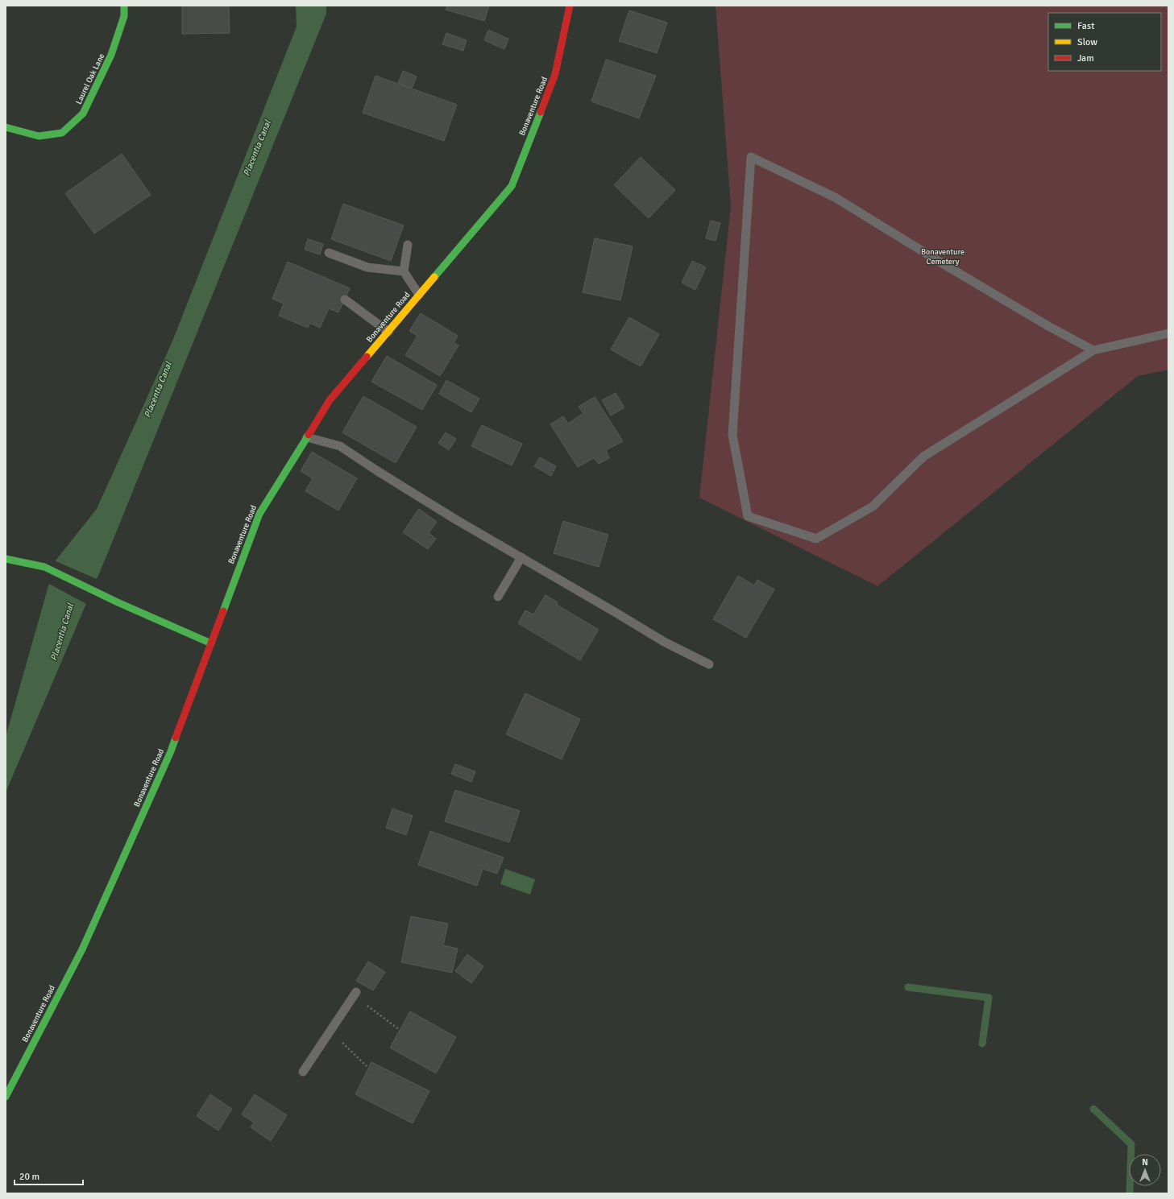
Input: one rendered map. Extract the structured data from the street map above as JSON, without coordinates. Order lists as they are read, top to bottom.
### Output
{
  "streets": {
    "street": ["Laurel Oak Lane", "Bonaventure Road"]
  },
  "water": ["Placentia Canal"],
  "parks": ["Bonaventure Cemetery"],
  "legend": ["Fast", "Slow", "Jam"],
  "scale_bar": "20 m",
  "north": "top"
}
